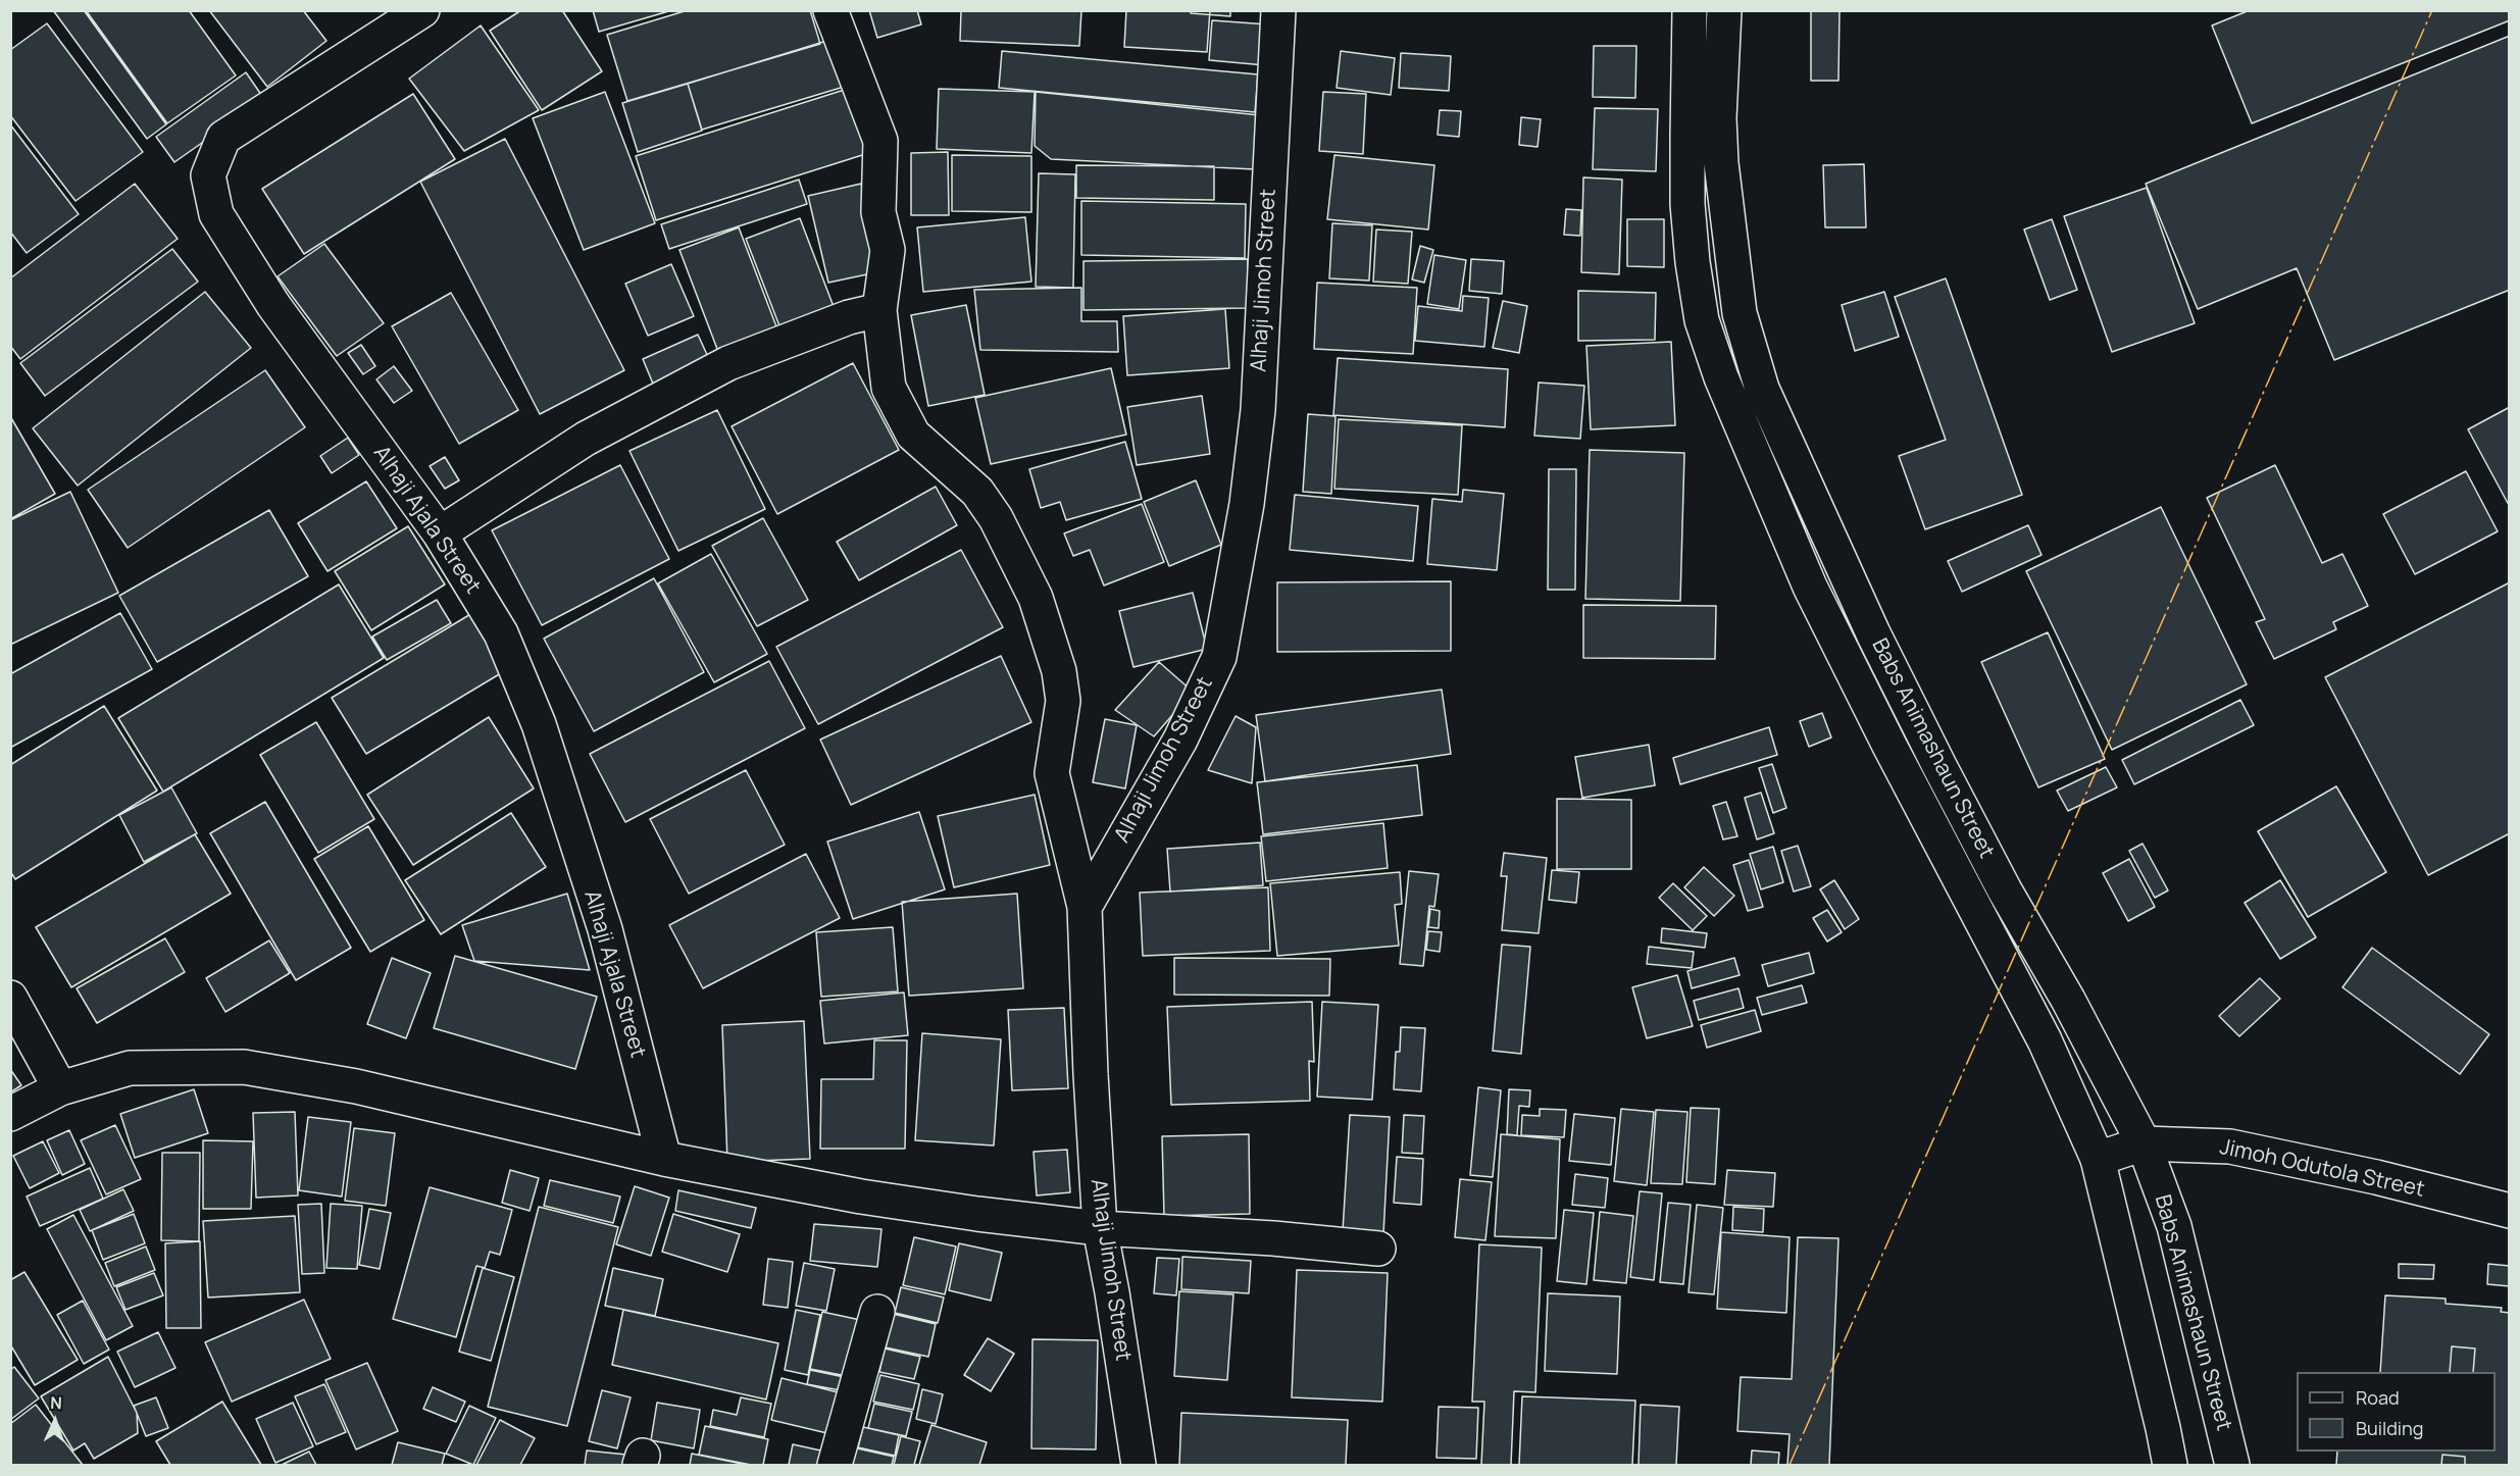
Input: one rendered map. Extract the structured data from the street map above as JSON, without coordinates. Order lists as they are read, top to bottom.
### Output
{
  "streets": {
    "street": [
      "Alhaji Jimoh Street",
      "Alhaji Ajala Street",
      "Babs Animashaun Street",
      "Jimoh Odutola Street"
    ]
  },
  "crossings": [
    ["Babs Animashaun Street", "Jimoh Odutola Street"]
  ],
  "legend": ["Road", "Building"],
  "north": "top"
}
